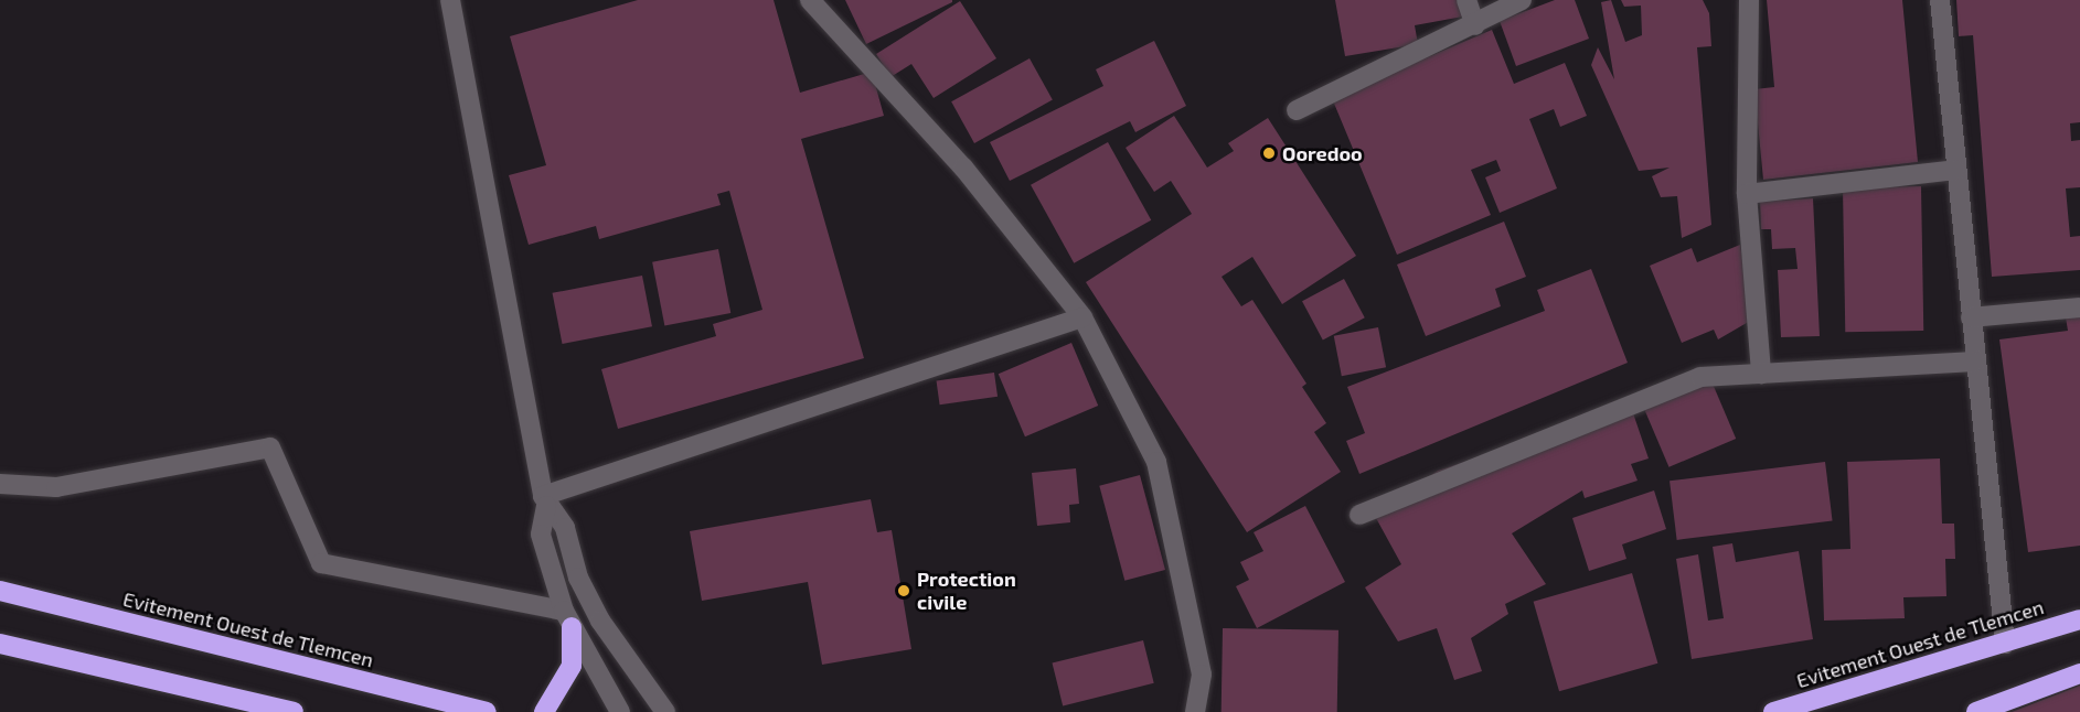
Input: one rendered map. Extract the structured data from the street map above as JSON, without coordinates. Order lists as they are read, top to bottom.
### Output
{
  "streets": {
    "highway": ["Evitement Ouest de Tlemcen"]
  },
  "places": ["Ooredoo", "Protection civile"]
}
